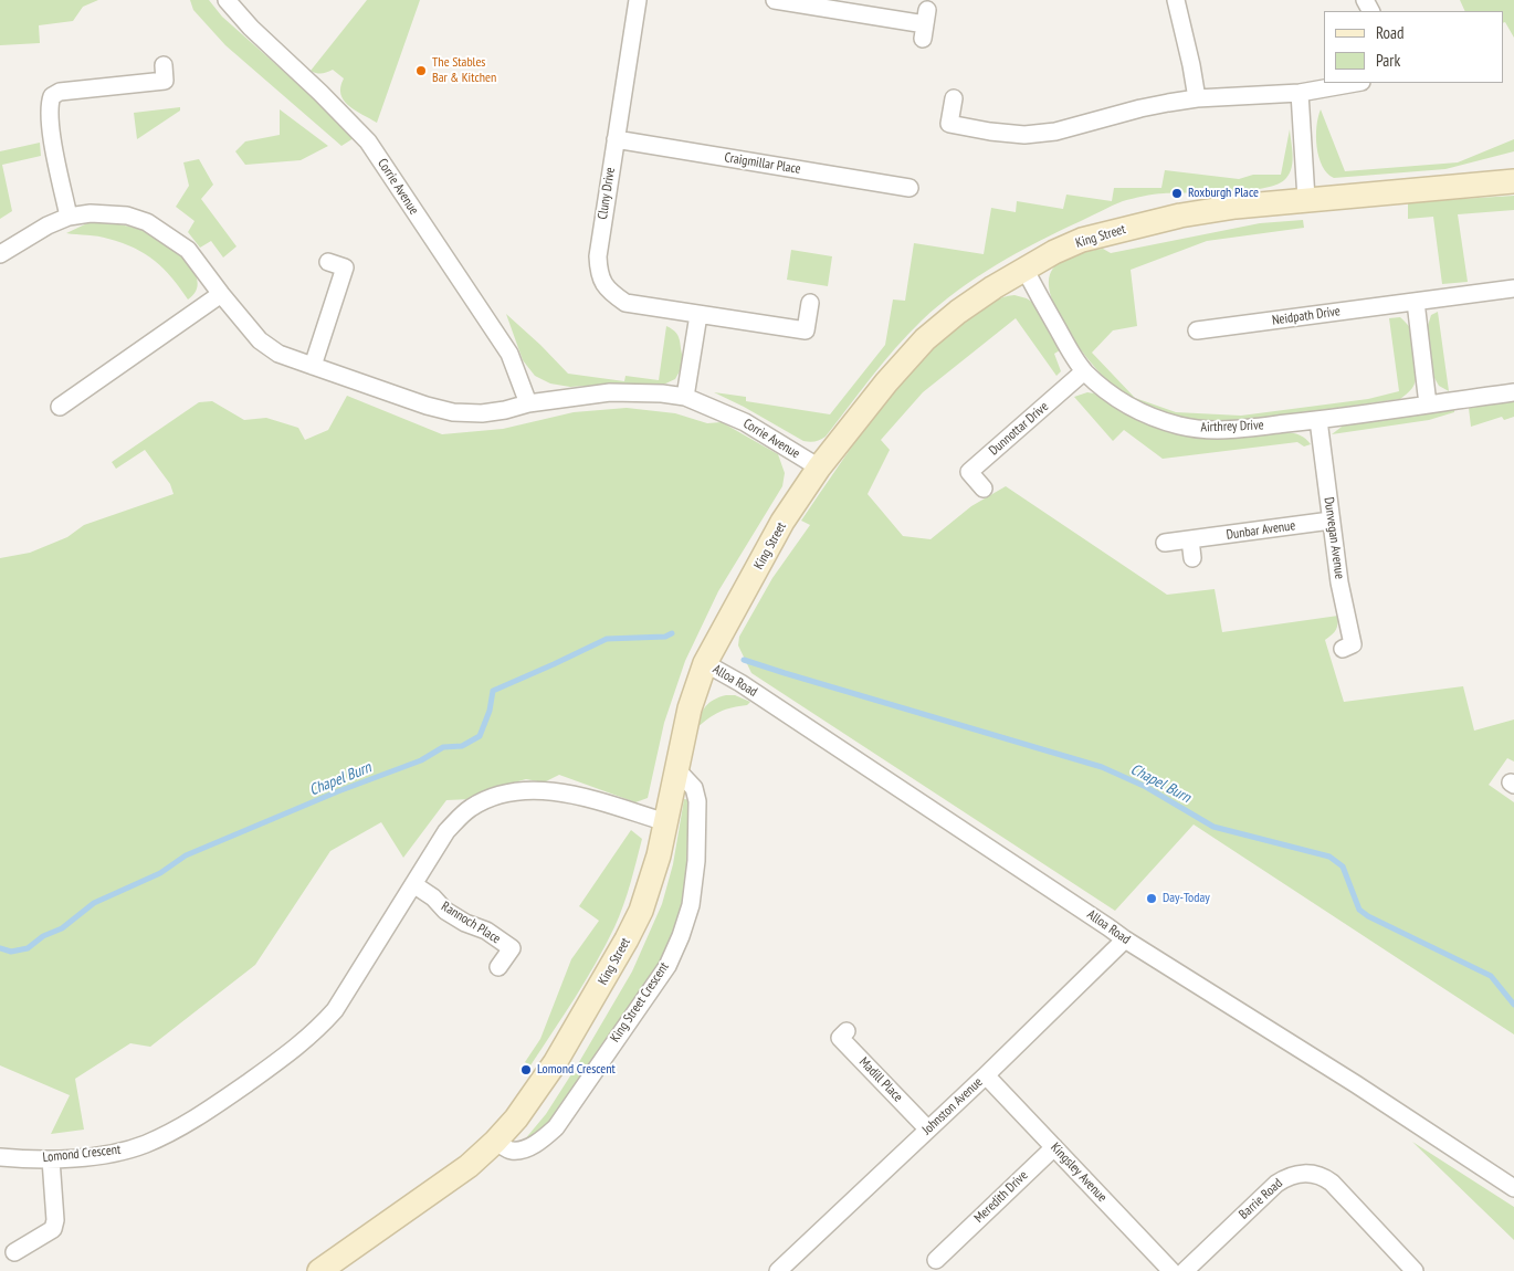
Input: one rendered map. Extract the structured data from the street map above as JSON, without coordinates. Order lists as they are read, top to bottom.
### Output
{
  "streets": {
    "main road": ["King Street"],
    "street": [
      "Craigmillar Place",
      "Corrie Avenue",
      "Cluny Drive",
      "Neidpath Drive",
      "Airthrey Drive",
      "Dunnottar Drive",
      "Dunbar Avenue",
      "Dunvegan Avenue",
      "Alloa Road",
      "Rannoch Place",
      "King Street Crescent",
      "Madill Place",
      "Johnston Avenue",
      "Lomond Crescent",
      "Kingsley Avenue",
      "Meredith Drive",
      "Barrie Road"
    ]
  },
  "crossings": [
    ["Craigmillar Place", "Cluny Drive"],
    ["Corrie Avenue", "King Street"],
    ["King Street", "Airthrey Drive"],
    ["King Street", "Alloa Road"],
    ["King Street", "King Street Crescent"],
    ["King Street", "Lomond Crescent"],
    ["Airthrey Drive", "Dunnottar Drive"],
    ["Airthrey Drive", "Dunvegan Avenue"],
    ["Dunbar Avenue", "Dunvegan Avenue"],
    ["Alloa Road", "Johnston Avenue"],
    ["Rannoch Place", "Lomond Crescent"],
    ["Madill Place", "Johnston Avenue"],
    ["Johnston Avenue", "Kingsley Avenue"],
    ["Kingsley Avenue", "Meredith Drive"]
  ],
  "water": ["Chapel Burn"],
  "places": [
    "The Stables Bar & Kitchen",
    "Roxburgh Place",
    "Day-Today",
    "Lomond Crescent"
  ],
  "legend": ["Road", "Park"]
}
